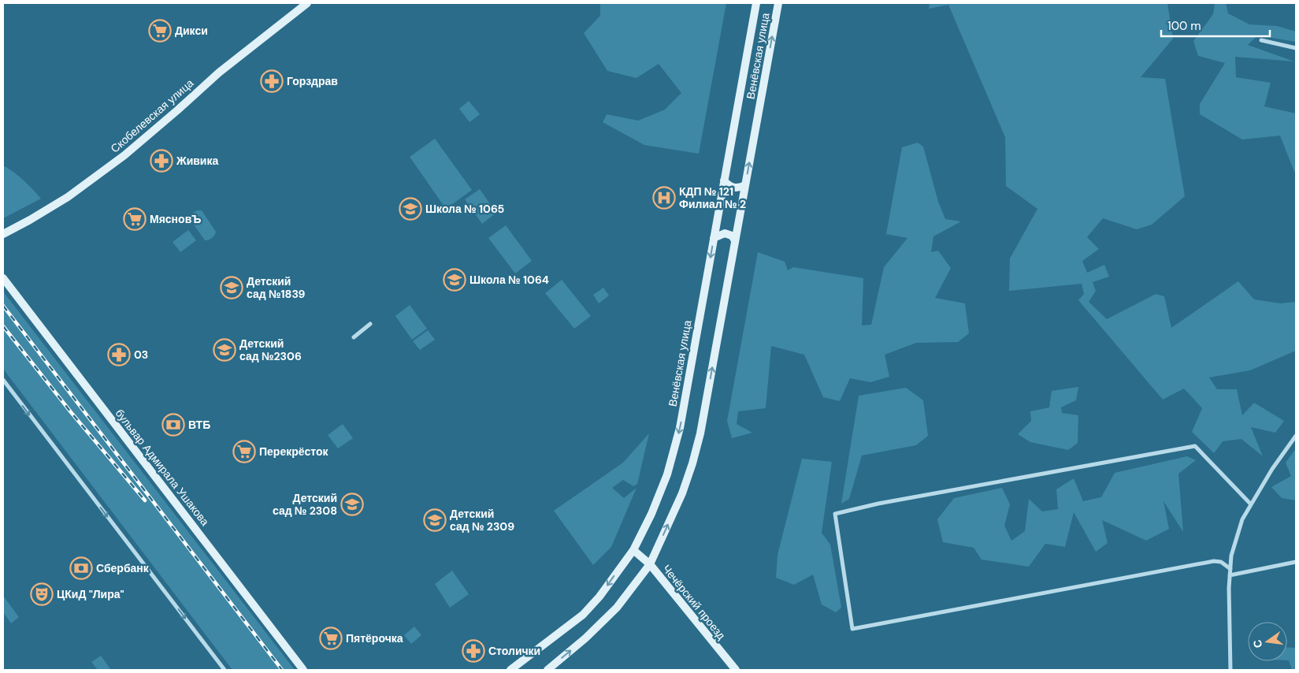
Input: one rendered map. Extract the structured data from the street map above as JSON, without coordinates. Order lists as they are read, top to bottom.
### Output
{
  "streets": {
    "street": [
      "Венёвская улица",
      "Скобелевская улица",
      "бульвар Адмирала Ушакова",
      "Чечёрский проезд"
    ]
  },
  "crossings": [
    ["Венёвская улица", "Чечёрский проезд"]
  ],
  "places": {
    "supermarket": [
      "Дикси",
      "МясновЪ",
      "Перекрёсток",
      "Пятёрочка"
    ],
    "pharmacy": [
      "Горздрав",
      "Живика",
      "03",
      "Столички"
    ],
    "hospital": ["КДП № 121 Филиал № 2"],
    "school or university": [
      "Школа № 1065",
      "Школа № 1064",
      "Детский сад №1839",
      "Детский сад №2306",
      "Детский сад № 2308",
      "Детский сад № 2309"
    ],
    "bank": ["ВТБ", "Сбербанк"],
    "theatre": ["ЦКиД \"Лира\""]
  },
  "scale_bar": "100 m",
  "north": "left"
}
